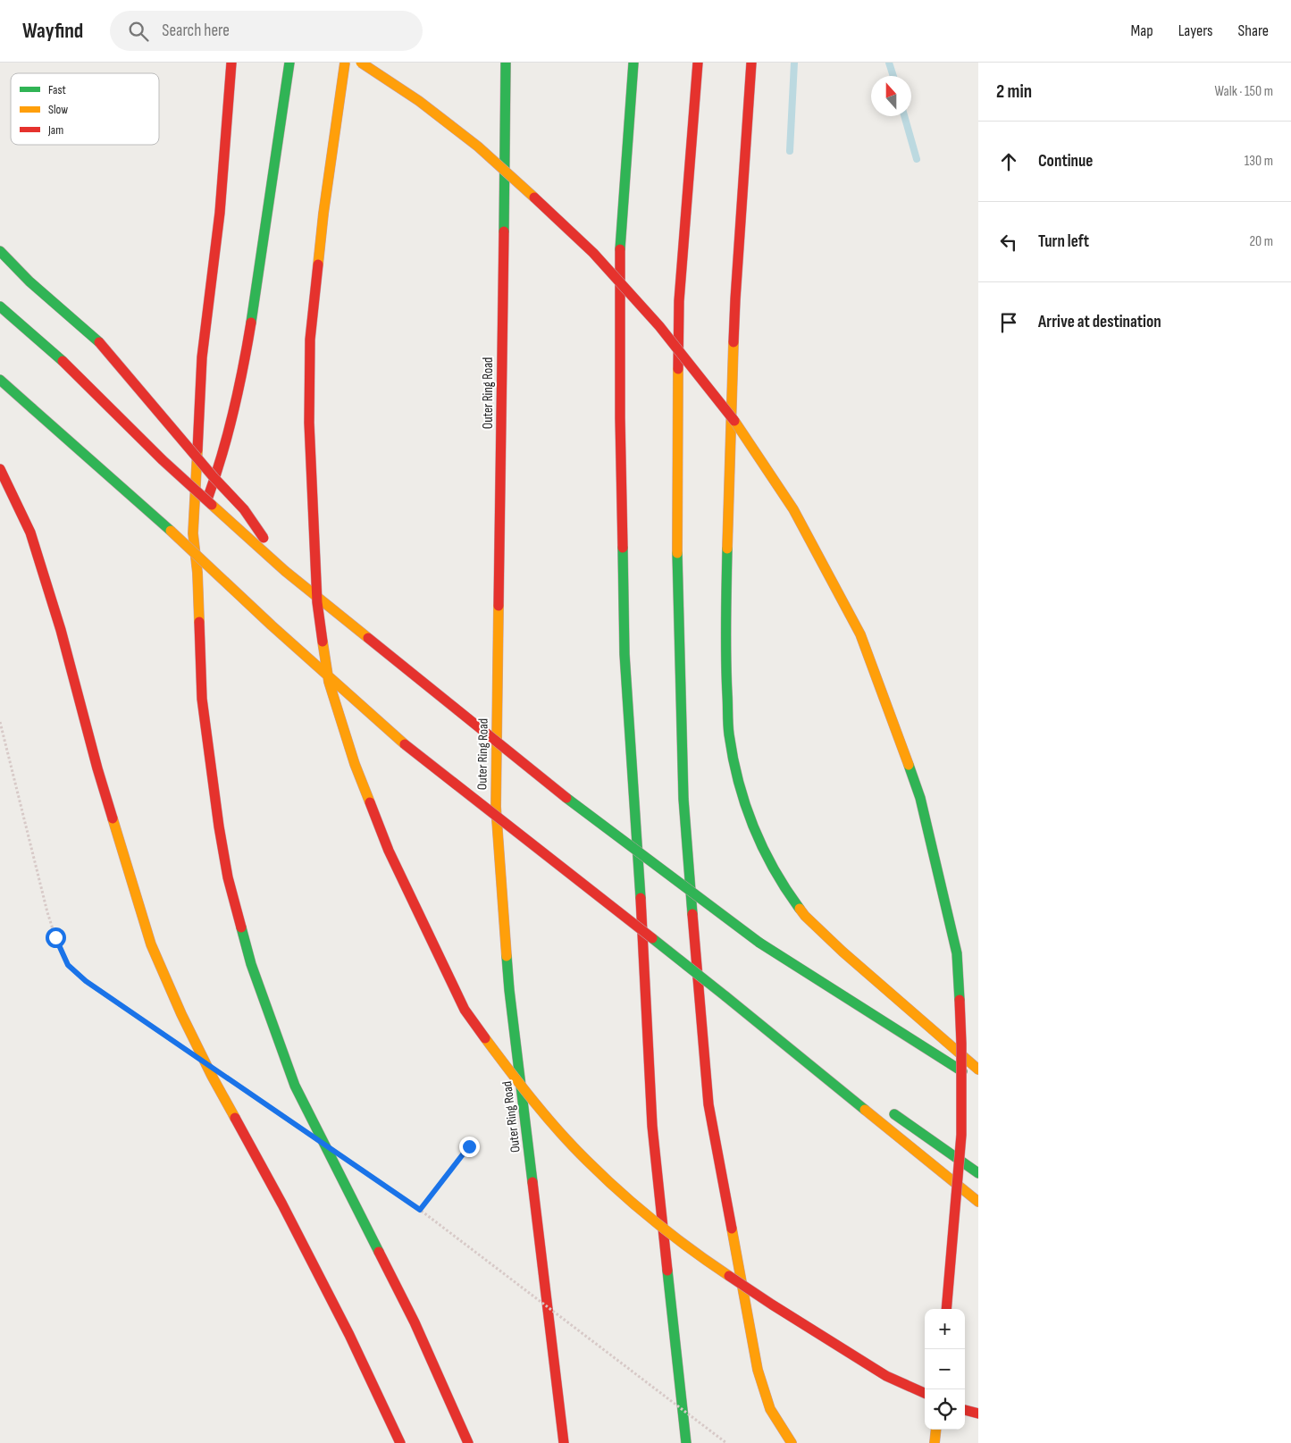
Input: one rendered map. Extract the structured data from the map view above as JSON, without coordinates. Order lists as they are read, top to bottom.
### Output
{
  "streets": {
    "highway": ["Outer Ring Road"]
  },
  "legend": ["Fast", "Slow", "Jam"],
  "north": "top",
  "page": {
    "header": "Wayfind",
    "search": "Search here",
    "nav": ["Map", "Layers", "Share"],
    "heading": ["2 min", "Walk · 150 m"],
    "list": [
      ["Continue", "130 m"],
      ["Turn left", "20 m"],
      "Arrive at destination"
    ],
    "map_buttons": ["+", "−"]
  }
}
